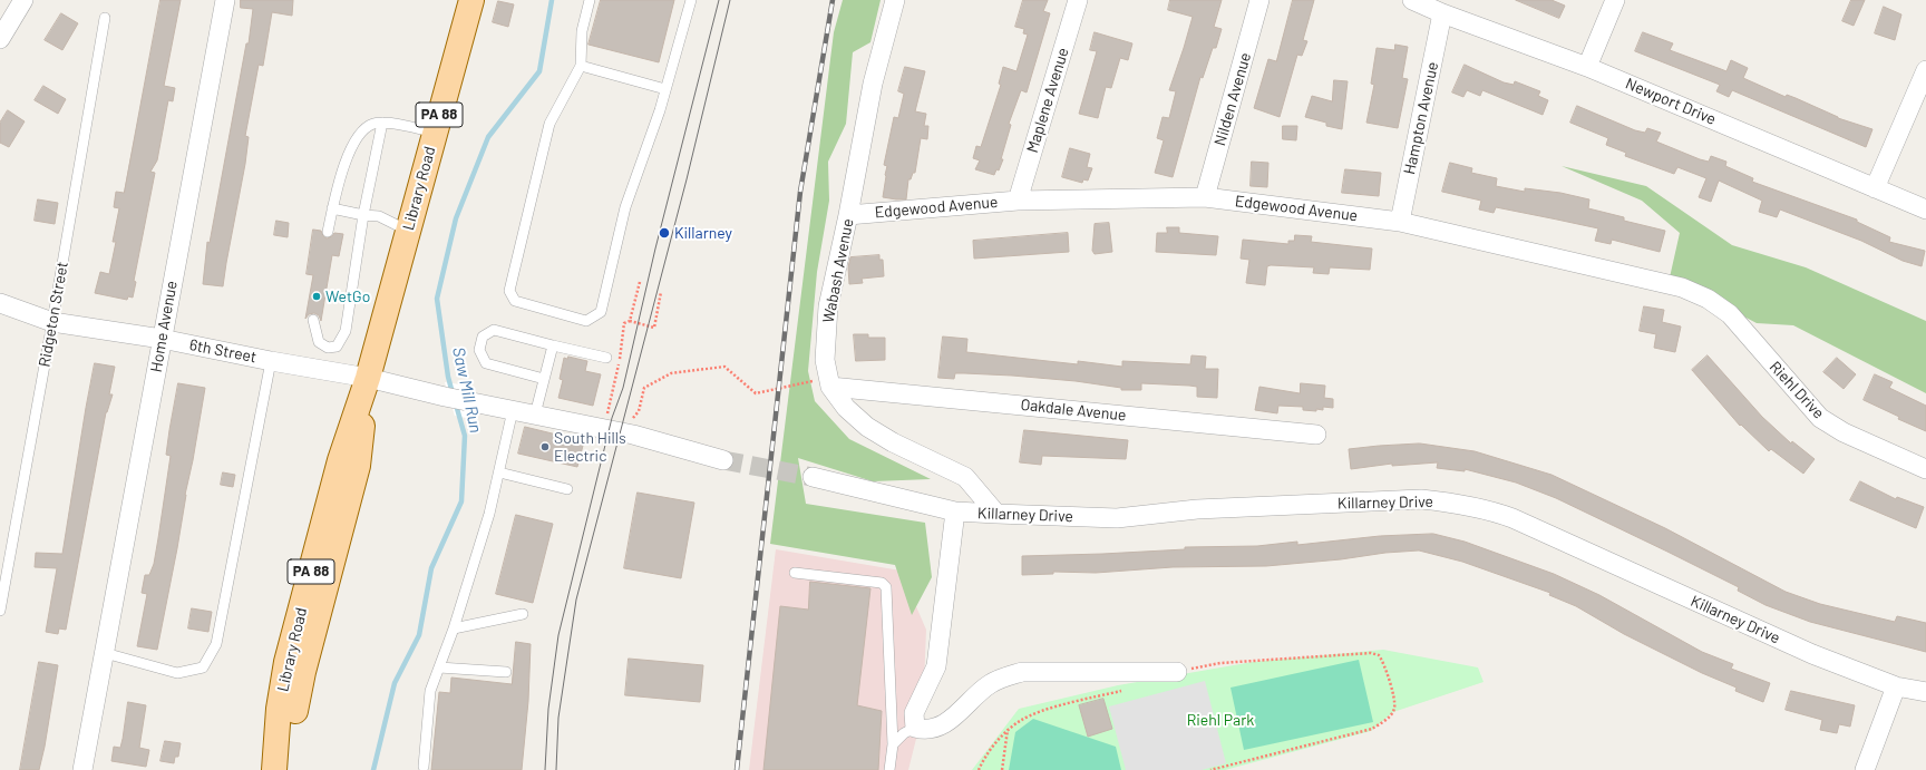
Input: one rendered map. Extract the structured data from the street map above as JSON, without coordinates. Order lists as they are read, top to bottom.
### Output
{
  "streets": {
    "main road": ["PA 88", "Library Road"],
    "street": [
      "Nilden Avenue",
      "Maplene Avenue",
      "Newport Drive",
      "Hampton Avenue",
      "Edgewood Avenue",
      "Wabash Avenue",
      "Home Avenue",
      "6th Street",
      "Riehl Drive",
      "Oakdale Avenue",
      "Killarney Drive"
    ],
    "lane": ["Ridgeton Street"]
  },
  "crossings": [
    ["Nilden Avenue", "Edgewood Avenue"],
    ["Maplene Avenue", "Edgewood Avenue"],
    ["Newport Drive", "Hampton Avenue"],
    ["Hampton Avenue", "Edgewood Avenue"],
    ["Library Road", "6th Street"],
    ["Edgewood Avenue", "Wabash Avenue"],
    ["Edgewood Avenue", "Riehl Drive"],
    ["Wabash Avenue", "Oakdale Avenue"],
    ["Wabash Avenue", "Killarney Drive"],
    ["Ridgeton Street", "6th Street"],
    ["Home Avenue", "6th Street"]
  ],
  "water": ["Saw Mill Run"],
  "parks": ["Riehl Park"],
  "places": ["Killarney", "WetGo", "South Hills Electric"]
}
